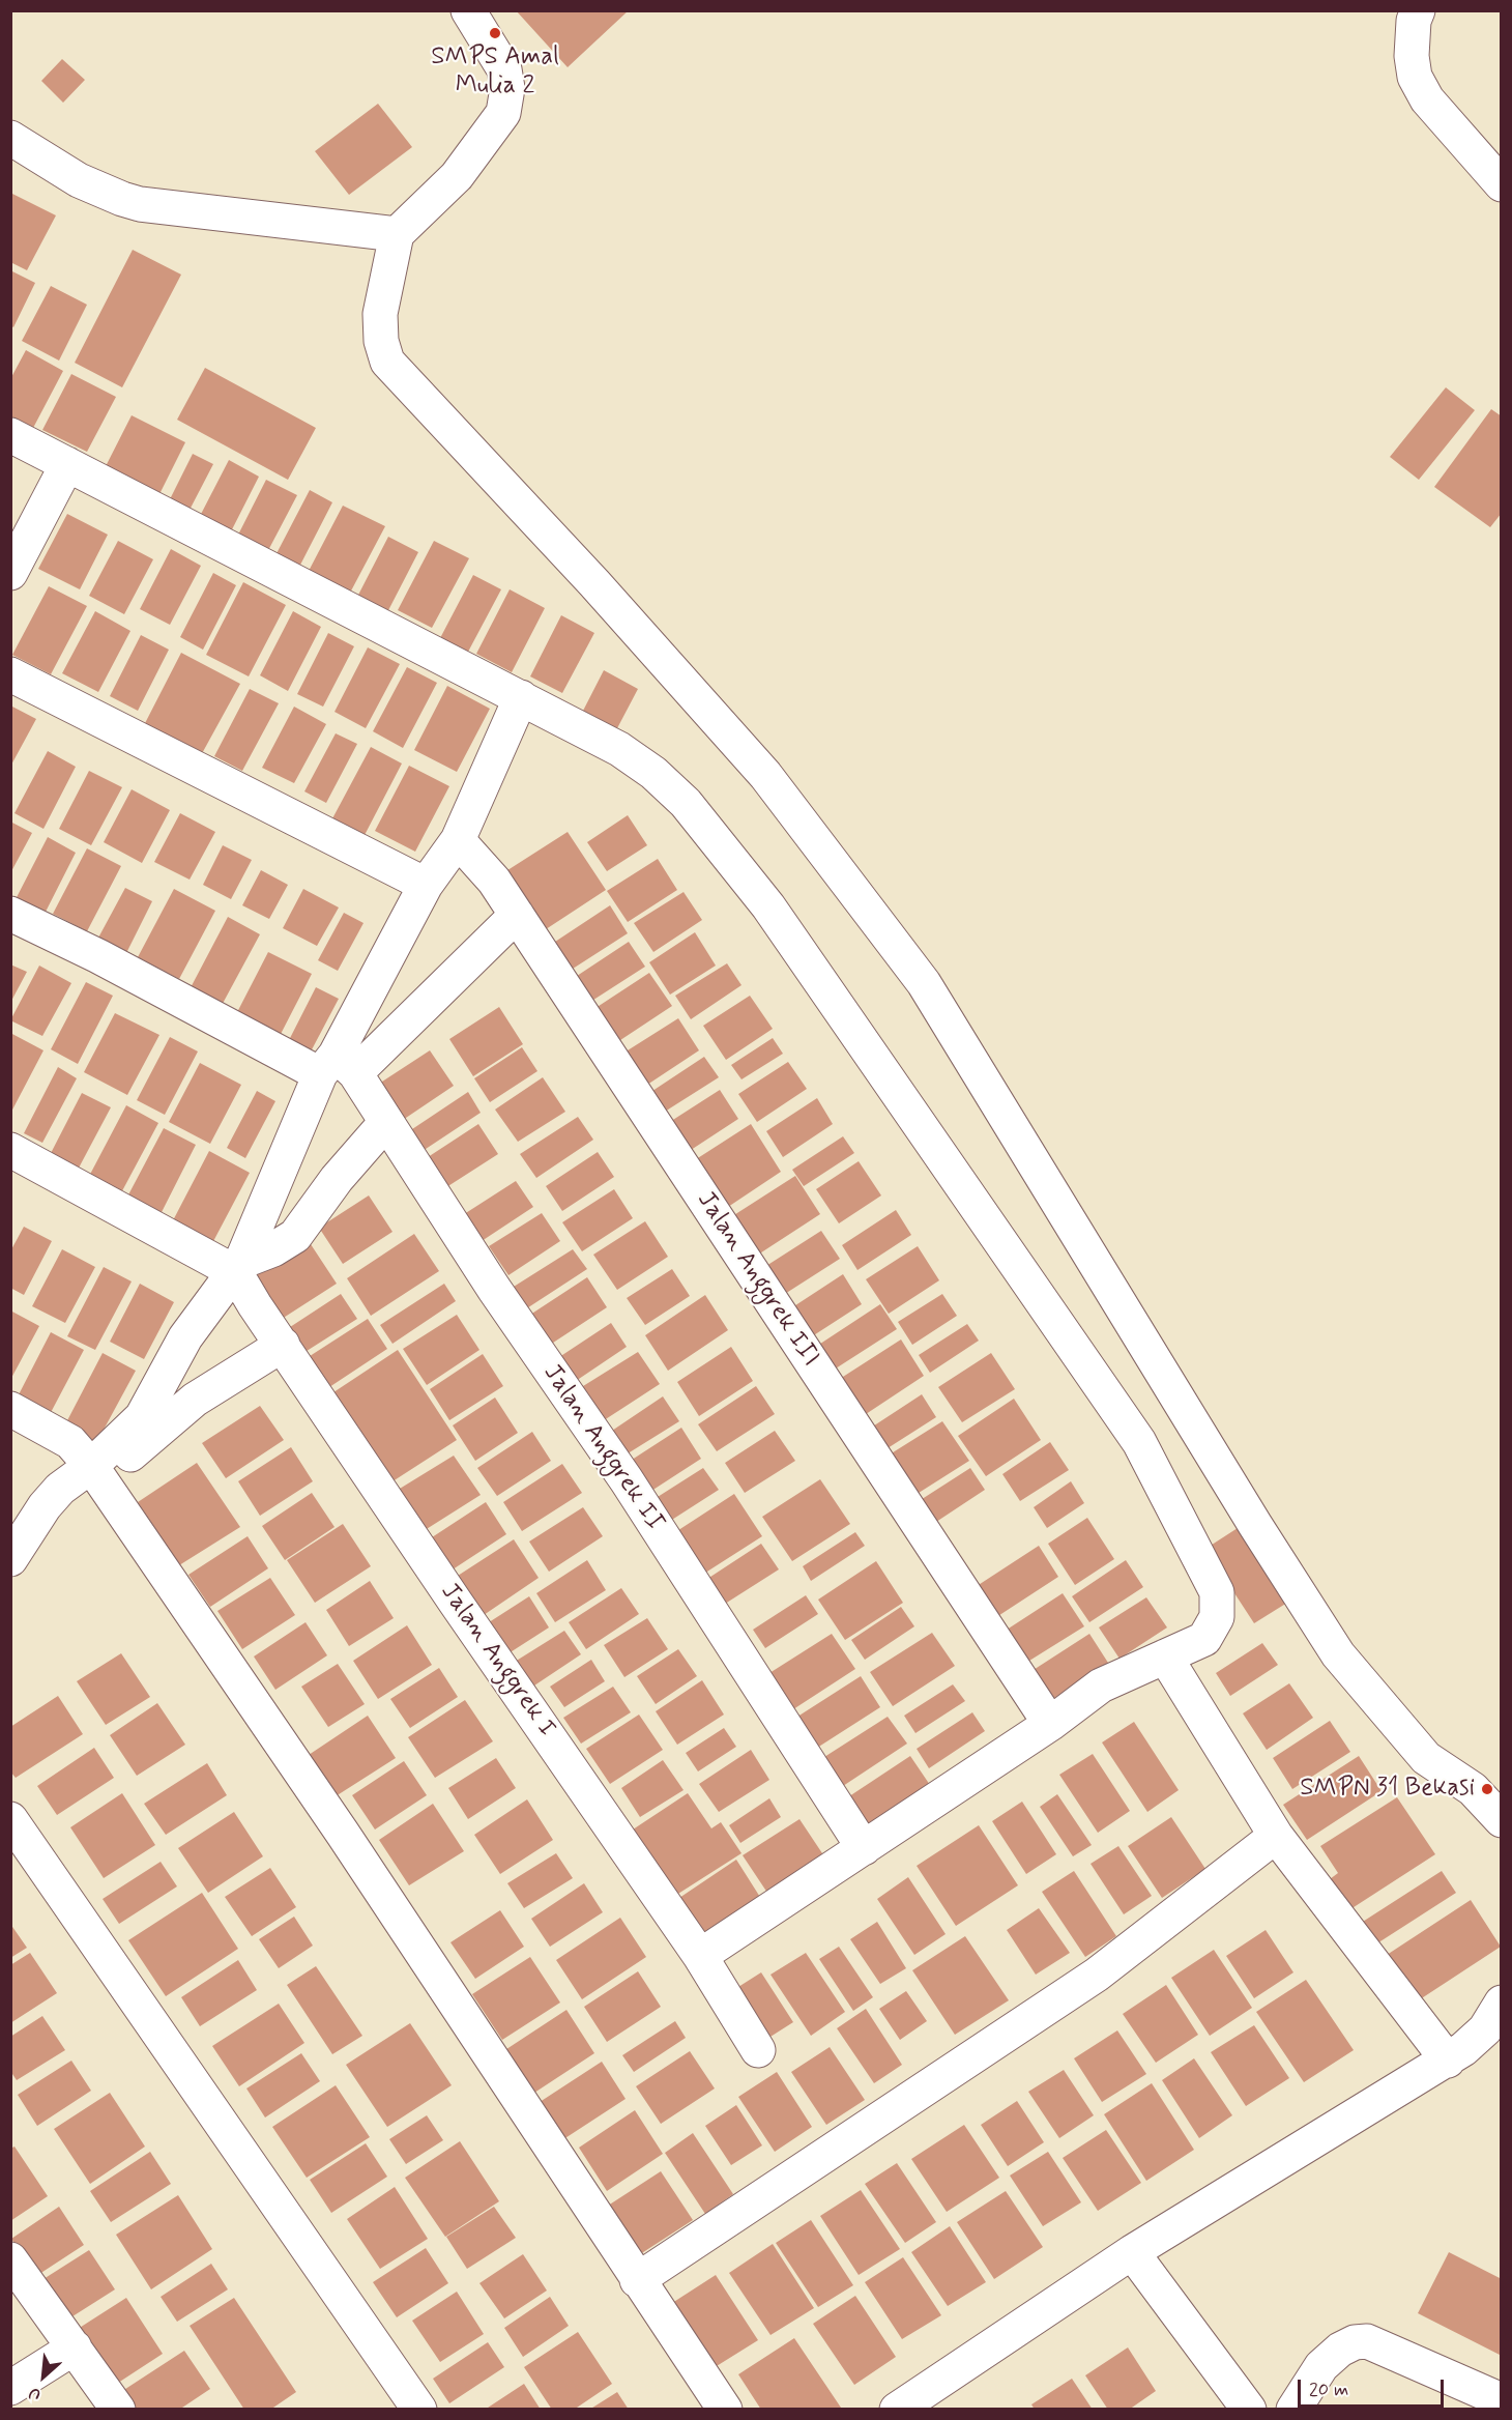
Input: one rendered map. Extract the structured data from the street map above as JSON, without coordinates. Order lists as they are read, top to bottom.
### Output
{
  "streets": {
    "street": ["Jalan Anggrek III", "Jalan Anggrek II", "Jalan Anggrek I"]
  },
  "places": ["SMPS Amal Mulia 2", "SMPN 31 Bekasi"],
  "scale_bar": "20 m",
  "north": "bottom left"
}
